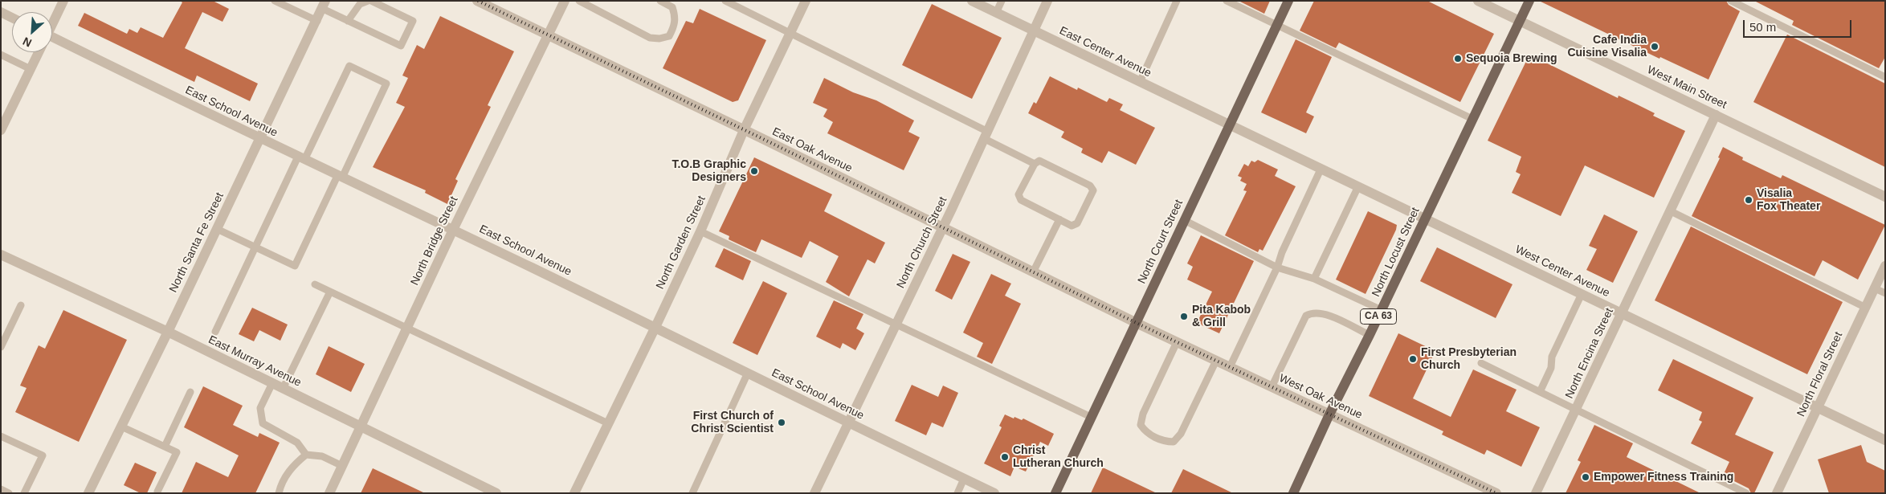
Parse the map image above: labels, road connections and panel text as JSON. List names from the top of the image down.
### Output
{
  "streets": {
    "main road": ["North Court Street", "North Locust Street", "CA 63"],
    "street": [
      "East Center Avenue",
      "West Main Street",
      "East School Avenue",
      "East Oak Avenue",
      "North Bridge Street",
      "North Santa Fe Street",
      "North Garden Street",
      "North Church Street",
      "West Center Avenue",
      "North Encina Street",
      "East Murray Avenue",
      "North Floral Street",
      "West Oak Avenue"
    ]
  },
  "crossings": [
    ["East Center Avenue", "North Court Street"],
    ["East Center Avenue", "North Church Street"],
    ["East Center Avenue", "West Center Avenue"],
    ["West Main Street", "North Locust Street"],
    ["West Main Street", "CA 63"],
    ["West Main Street", "North Encina Street"],
    ["East School Avenue", "North Bridge Street"],
    ["East School Avenue", "North Santa Fe Street"],
    ["East School Avenue", "North Garden Street"],
    ["East School Avenue", "North Church Street"],
    ["East Oak Avenue", "North Bridge Street"],
    ["East Oak Avenue", "North Court Street"],
    ["East Oak Avenue", "North Garden Street"],
    ["East Oak Avenue", "North Church Street"],
    ["East Oak Avenue", "West Oak Avenue"],
    ["North Bridge Street", "East Murray Avenue"],
    ["North Court Street", "West Center Avenue"],
    ["North Court Street", "West Oak Avenue"],
    ["North Santa Fe Street", "East Murray Avenue"],
    ["North Locust Street", "West Center Avenue"],
    ["North Locust Street", "CA 63"],
    ["North Locust Street", "West Oak Avenue"],
    ["West Center Avenue", "North Encina Street"],
    ["West Center Avenue", "North Floral Street"]
  ],
  "places": [
    "Cafe India Cuisine Visalia",
    "Sequoia Brewing",
    "T.O.B Graphic Designers",
    "Visalia Fox Theater",
    "Pita Kabob & Grill",
    "First Presbyterian Church",
    "First Church of Christ Scientist",
    "Christ Lutheran Church",
    "Empower Fitness Training"
  ],
  "scale_bar": "50 m",
  "north": "bottom left"
}
